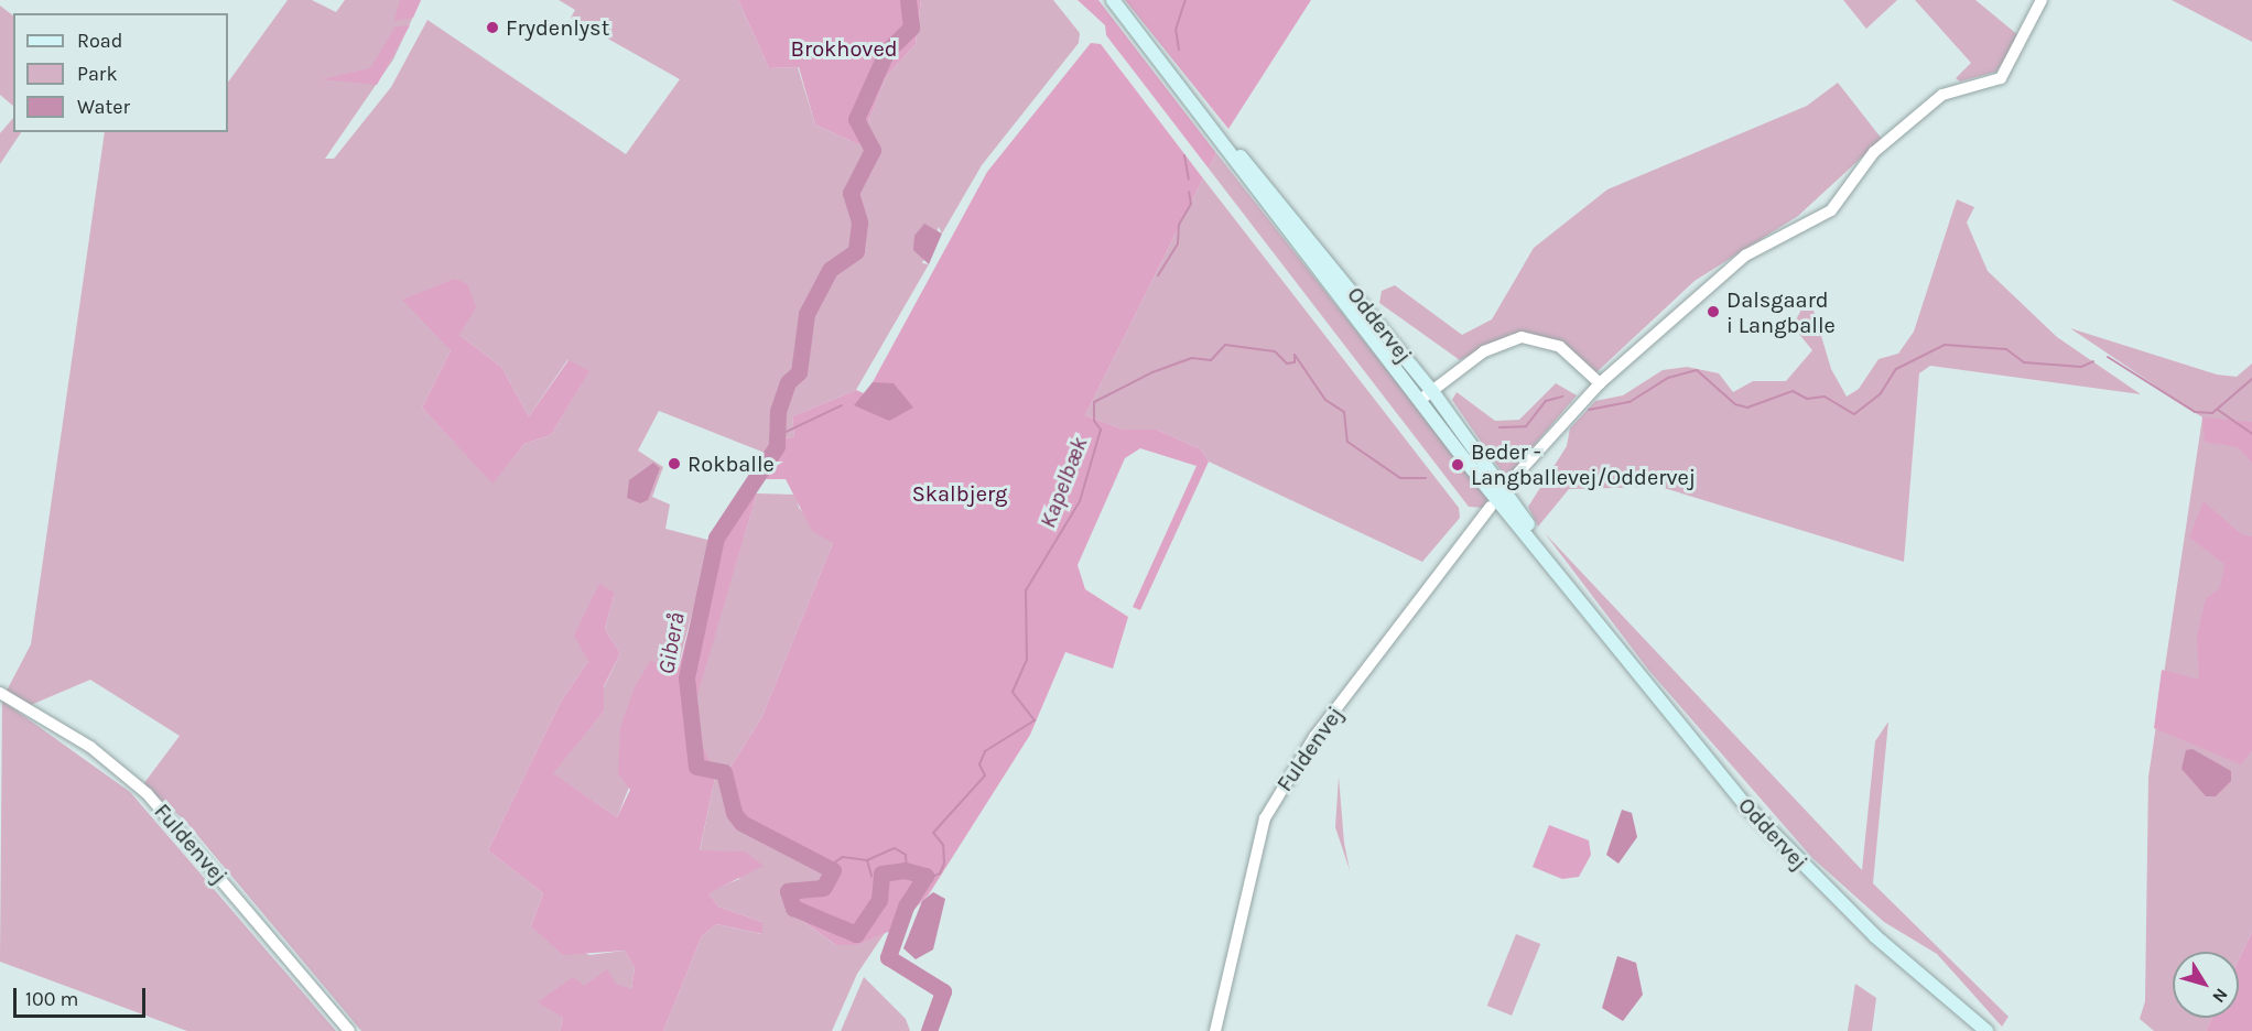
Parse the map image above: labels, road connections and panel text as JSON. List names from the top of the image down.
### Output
{
  "streets": {
    "main road": ["Oddervej"],
    "street": ["Fuldenvej"]
  },
  "water": ["Kapelbæk", "Giberå"],
  "parks": ["Brokhoved", "Skalbjerg"],
  "places": [
    "Frydenlyst",
    "Dalsgaard i Langballe",
    "Rokballe",
    "Beder - Langballevej/Oddervej"
  ],
  "legend": ["Road", "Park", "Water"],
  "scale_bar": "100 m",
  "north": "bottom right"
}
